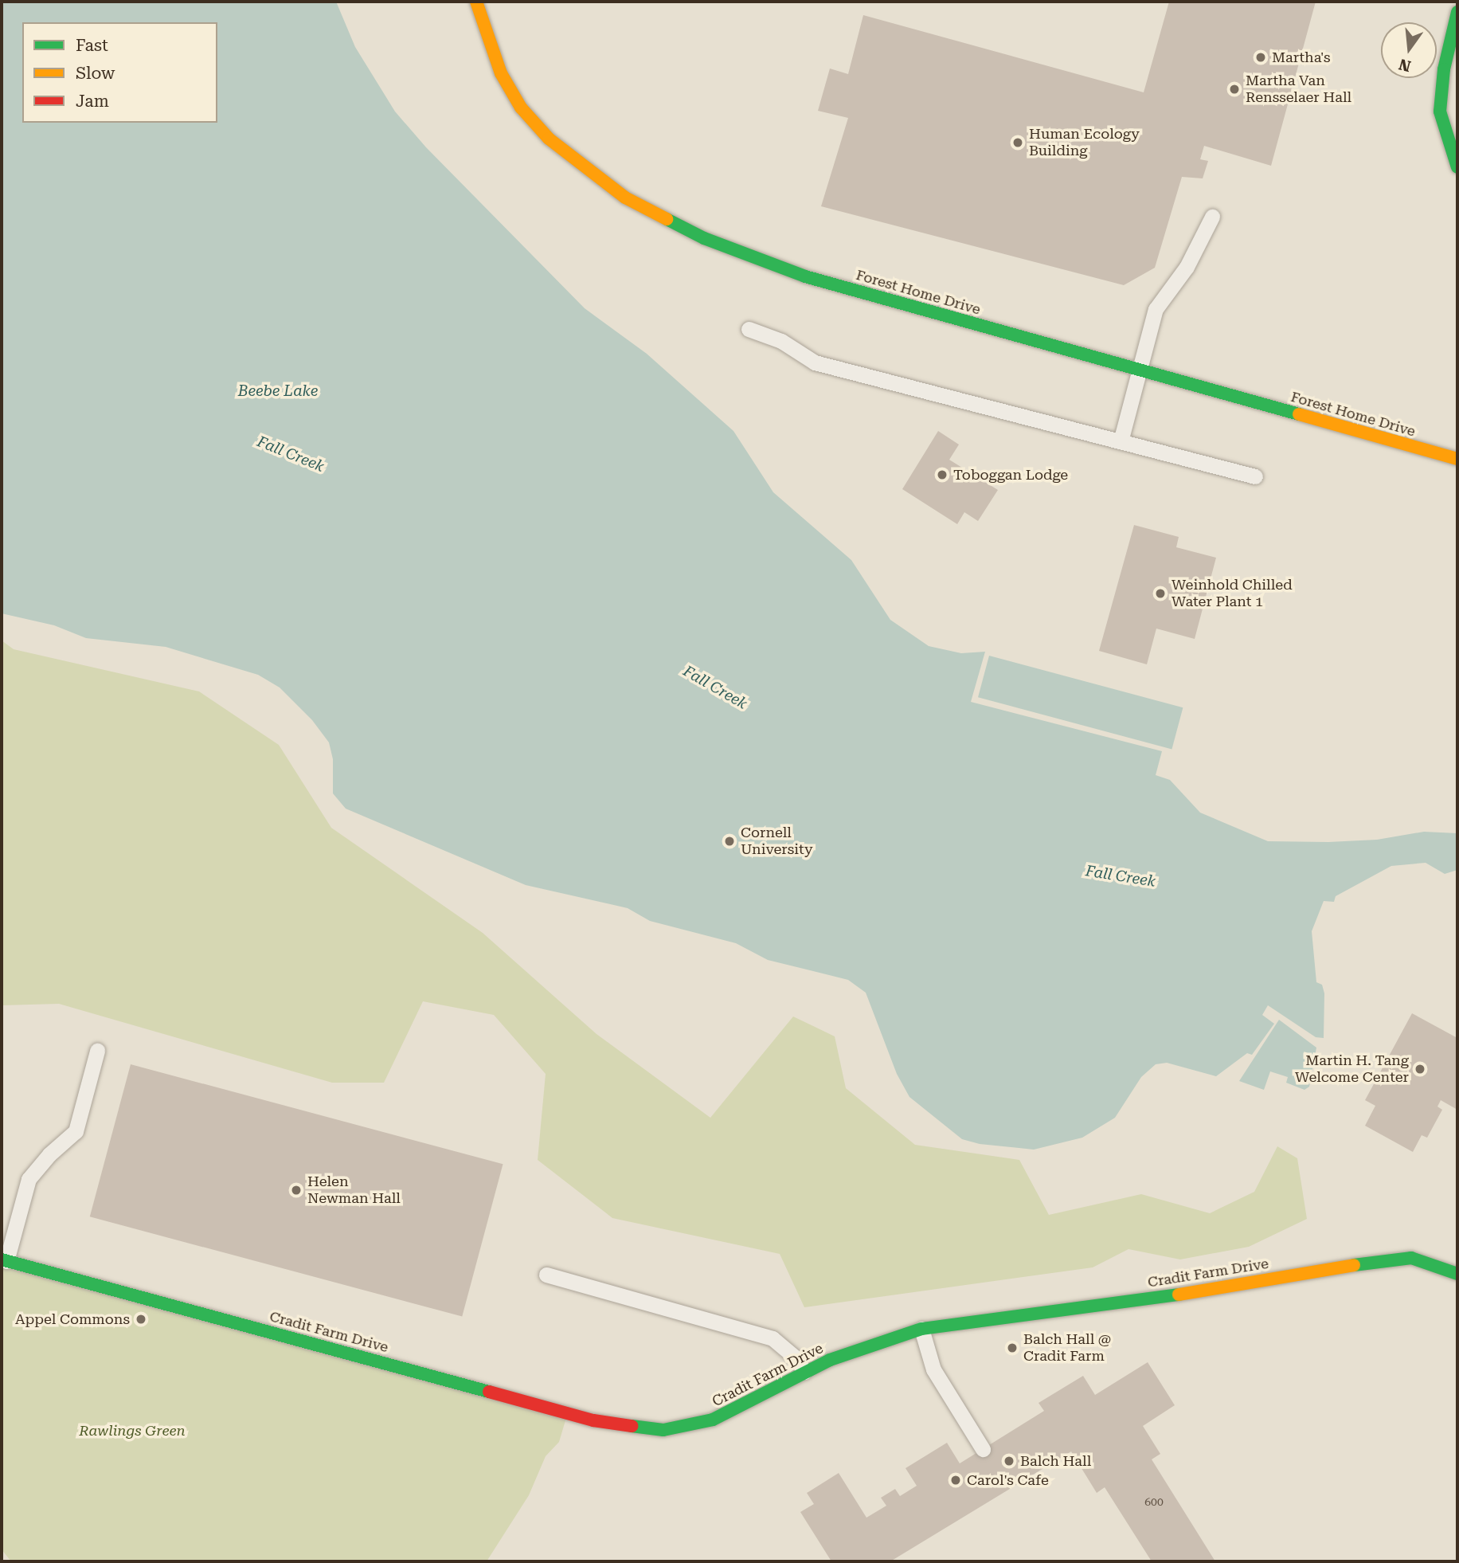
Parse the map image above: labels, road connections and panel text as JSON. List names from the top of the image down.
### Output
{
  "streets": {
    "street": ["Forest Home Drive", "Cradit Farm Drive"]
  },
  "water": ["Beebe Lake", "Fall Creek"],
  "parks": ["Rawlings Green"],
  "places": [
    "Martha's",
    "Martha Van Rensselaer Hall",
    "Human Ecology Building",
    "Toboggan Lodge",
    "Weinhold Chilled Water Plant 1",
    "Cornell University",
    "Martin H. Tang Welcome Center",
    "Helen Newman Hall",
    "Appel Commons",
    "Balch Hall @ Cradit Farm",
    "Balch Hall",
    "Carol's Cafe"
  ],
  "house_numbers": ["600"],
  "legend": ["Fast", "Slow", "Jam"],
  "north": "bottom"
}
